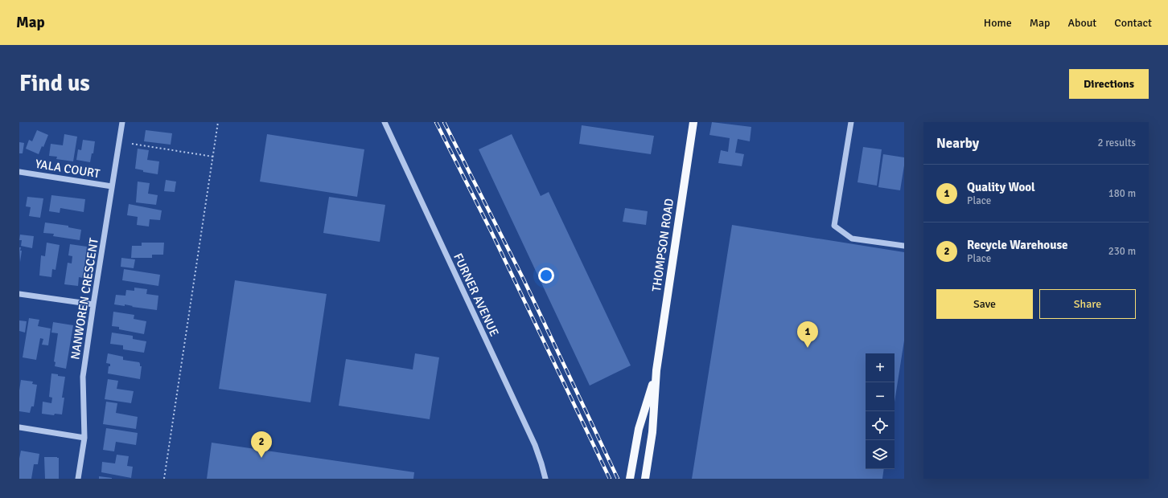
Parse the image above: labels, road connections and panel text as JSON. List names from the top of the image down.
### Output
{
  "streets": {
    "main road": ["THOMPSON ROAD"],
    "street": ["YALA COURT", "FURNER AVENUE", "NANWOREN CRESCENT"]
  },
  "crossings": [
    ["YALA COURT", "NANWOREN CRESCENT"]
  ],
  "page": {
    "header": "Map",
    "nav": [
      "Home",
      "Map",
      "About",
      "Contact"
    ],
    "buttons": [
      "Directions",
      ["Save", "Share"]
    ],
    "title": "Find us",
    "heading": ["Nearby", "2 results"],
    "list": [
      {
        "mark": "1",
        "name": "Quality Wool",
        "note": "Place",
        "value": "180 m"
      },
      {
        "mark": "2",
        "name": "Recycle Warehouse",
        "note": "Place",
        "value": "230 m"
      }
    ],
    "pins": ["1", "2"],
    "map_buttons": ["+", "−"]
  }
}
